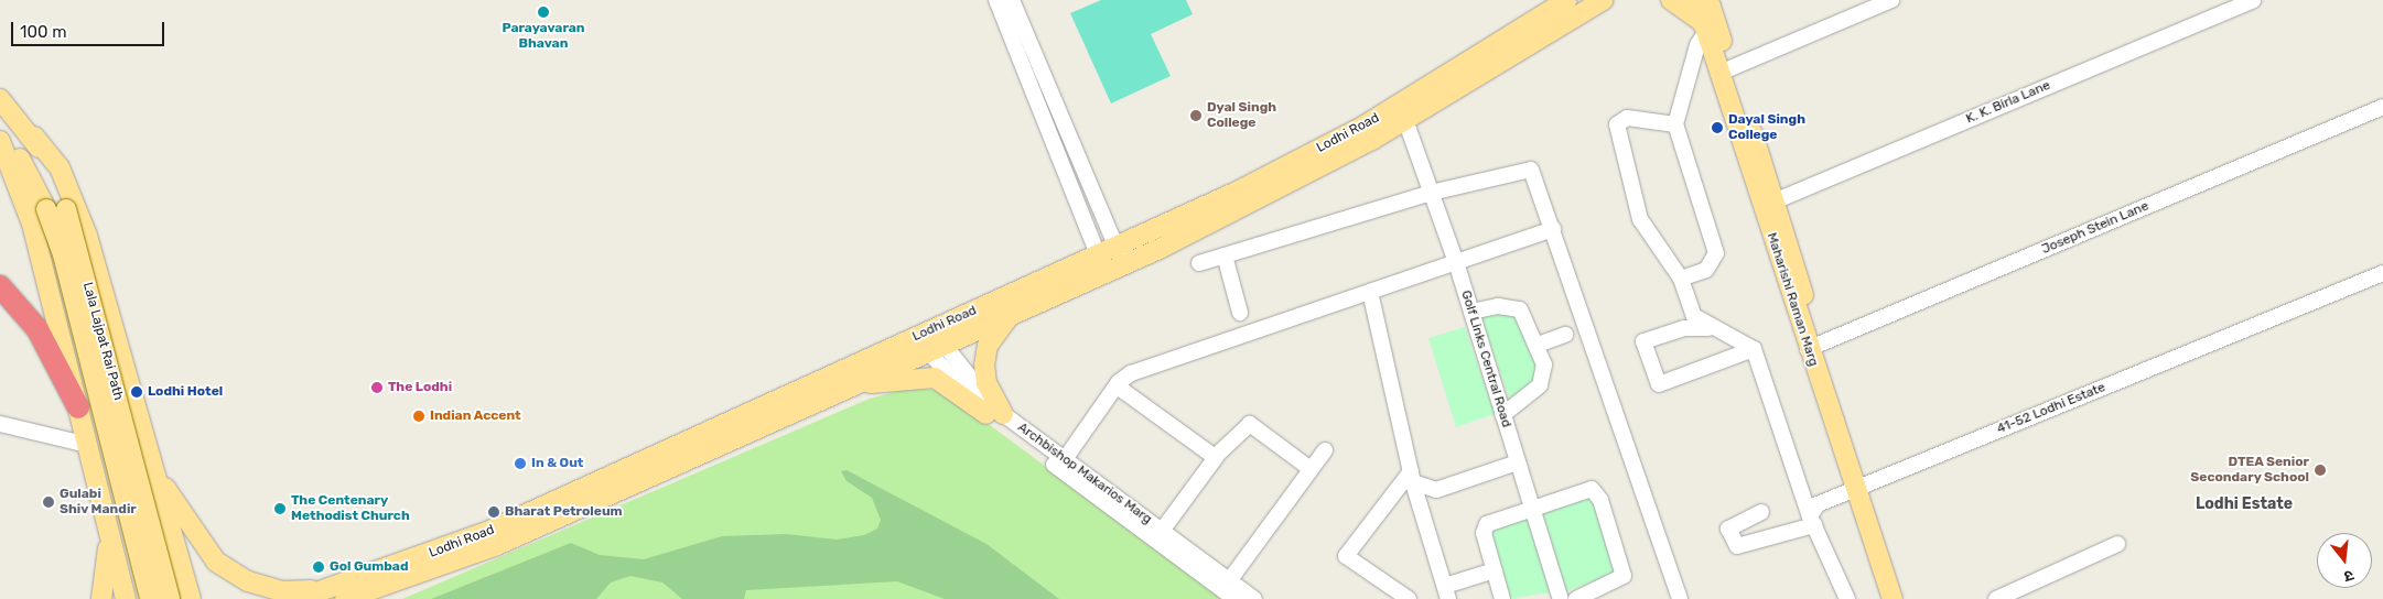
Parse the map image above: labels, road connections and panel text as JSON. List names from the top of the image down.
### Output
{
  "streets": {
    "main road": ["Lodhi Road", "Maharishi Raman Marg", "Lala Lajpat Rai Path"],
    "street": [
      "K. K. Birla Lane",
      "Joseph Stein Lane",
      "Golf Links Central Road",
      "41-52 Lodhi Estate",
      "Archbishop Makarios Marg"
    ]
  },
  "crossings": [
    ["K. K. Birla Lane", "Maharishi Raman Marg"],
    ["Lodhi Road", "Golf Links Central Road"],
    ["Lodhi Road", "Archbishop Makarios Marg"],
    ["Joseph Stein Lane", "Maharishi Raman Marg"],
    ["Maharishi Raman Marg", "41-52 Lodhi Estate"]
  ],
  "districts": ["Lodhi Estate"],
  "places": [
    "Parayavaran Bhavan",
    "Dyal Singh College",
    "Dayal Singh College",
    "The Lodhi",
    "Lodhi Hotel",
    "Indian Accent",
    "In & Out",
    "DTEA Senior Secondary School",
    "Gulabi Shiv Mandir",
    "The Centenary Methodist Church",
    "Bharat Petroleum",
    "Gol Gumbad"
  ],
  "scale_bar": "100 m",
  "north": "bottom"
}
